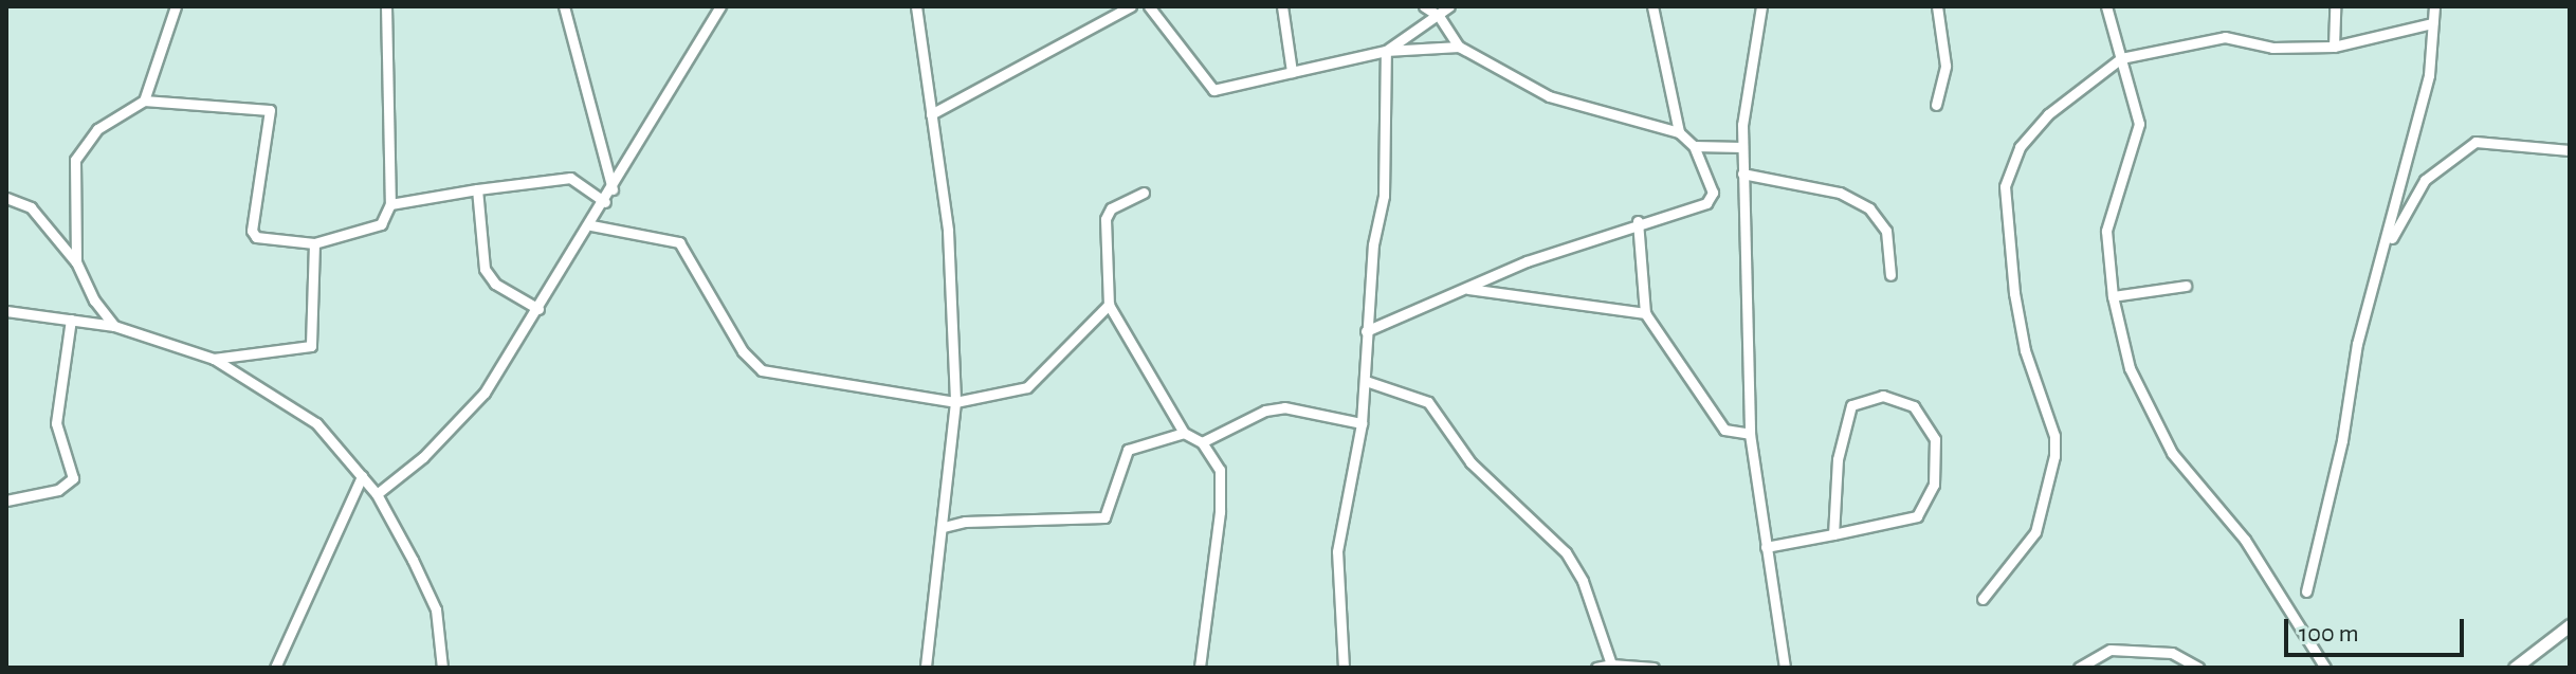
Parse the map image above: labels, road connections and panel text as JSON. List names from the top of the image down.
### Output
{
  "scale_bar": "100 m"
}
